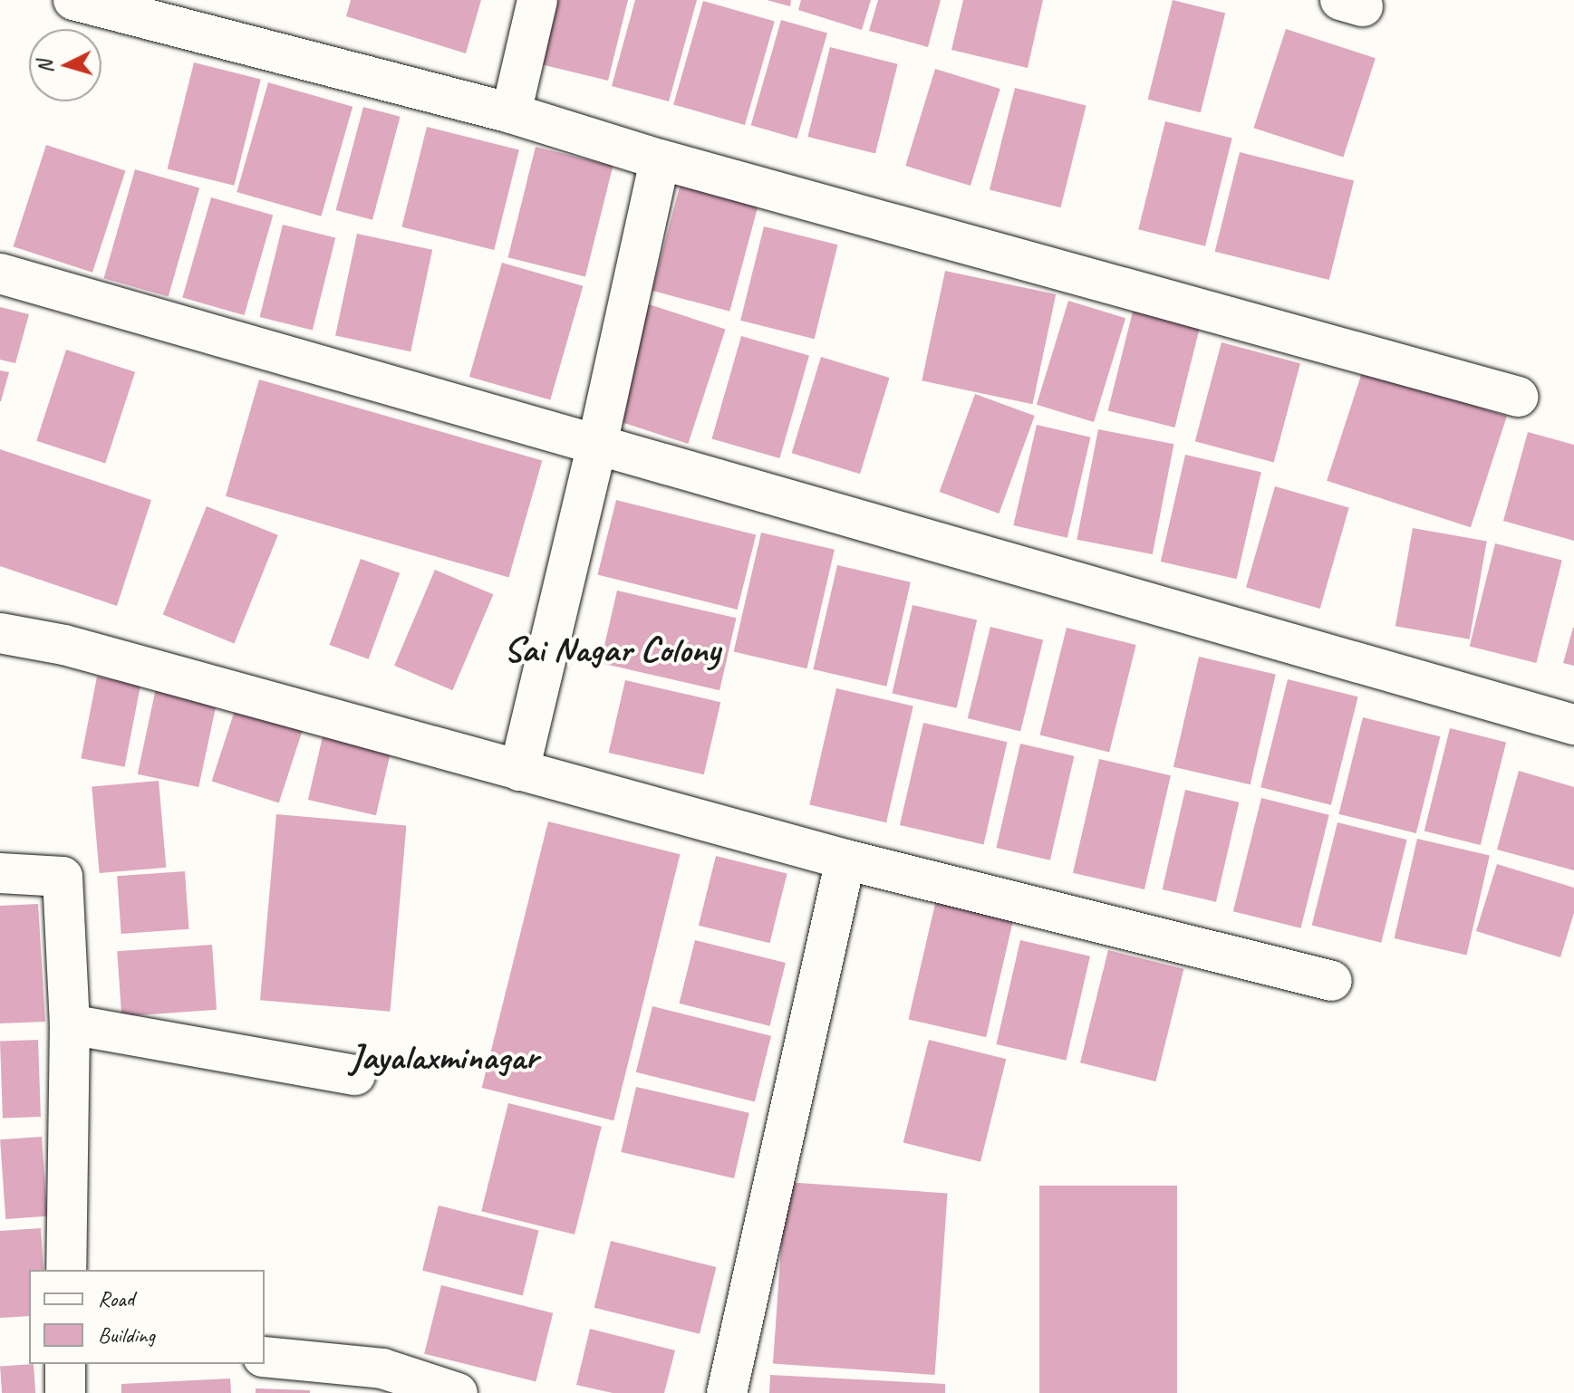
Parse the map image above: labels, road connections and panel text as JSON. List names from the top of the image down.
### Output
{
  "districts": ["Sai Nagar Colony", "Jayalaxminagar"],
  "legend": ["Road", "Building"],
  "north": "left"
}
